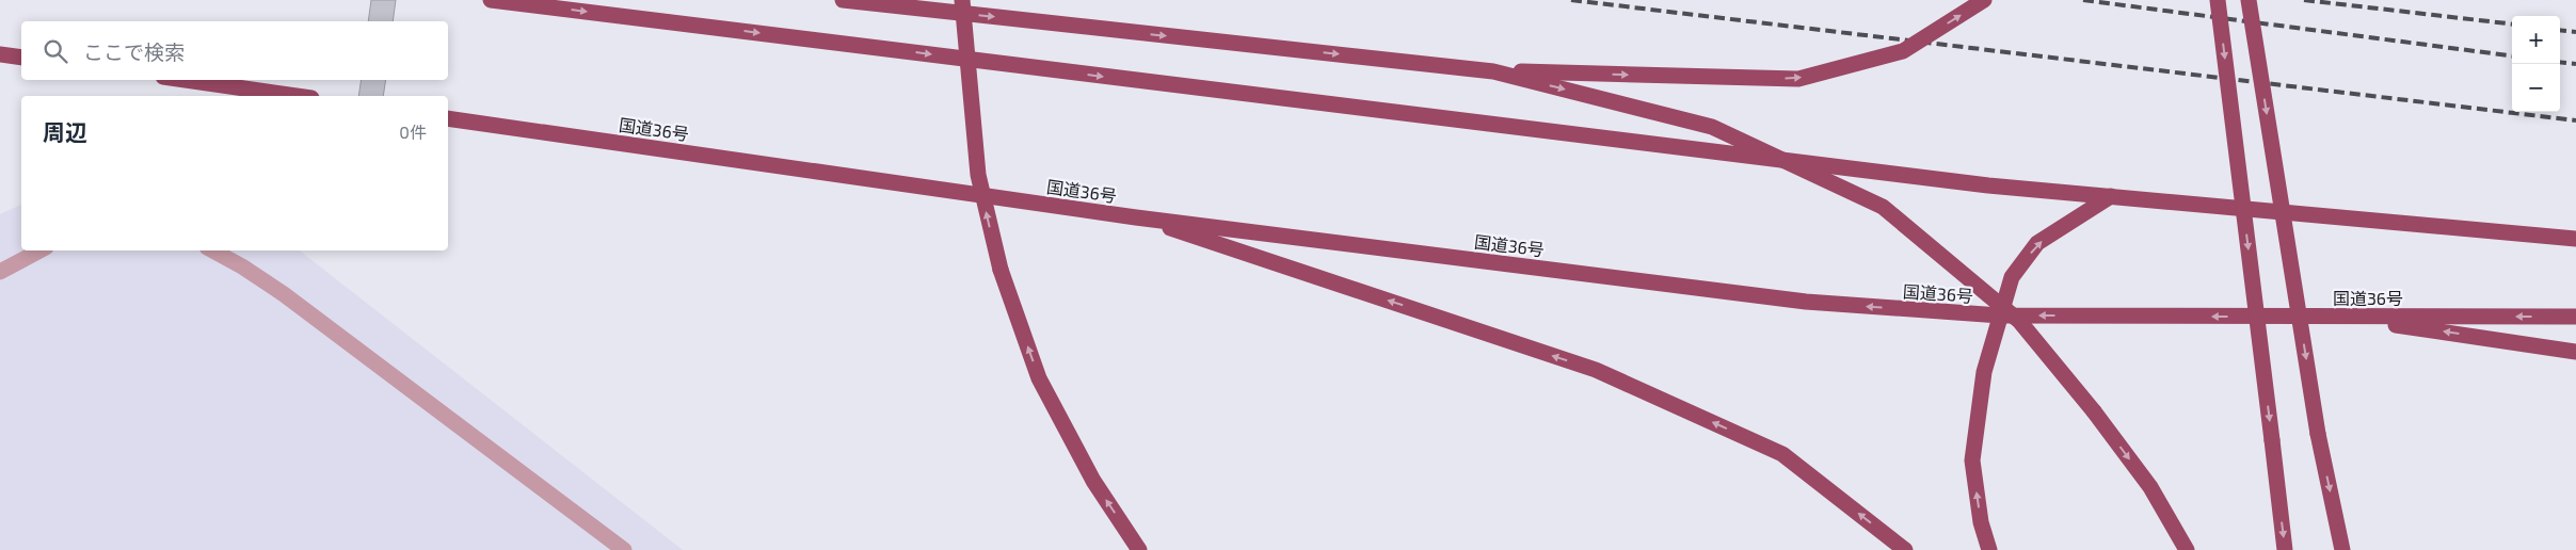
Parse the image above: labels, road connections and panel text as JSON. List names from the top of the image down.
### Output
{
  "streets": {
    "highway": ["国道36号"]
  },
  "page": {
    "map_buttons": ["+", "−"],
    "search": "ここで検索",
    "heading": ["周辺", "0件"]
  }
}
